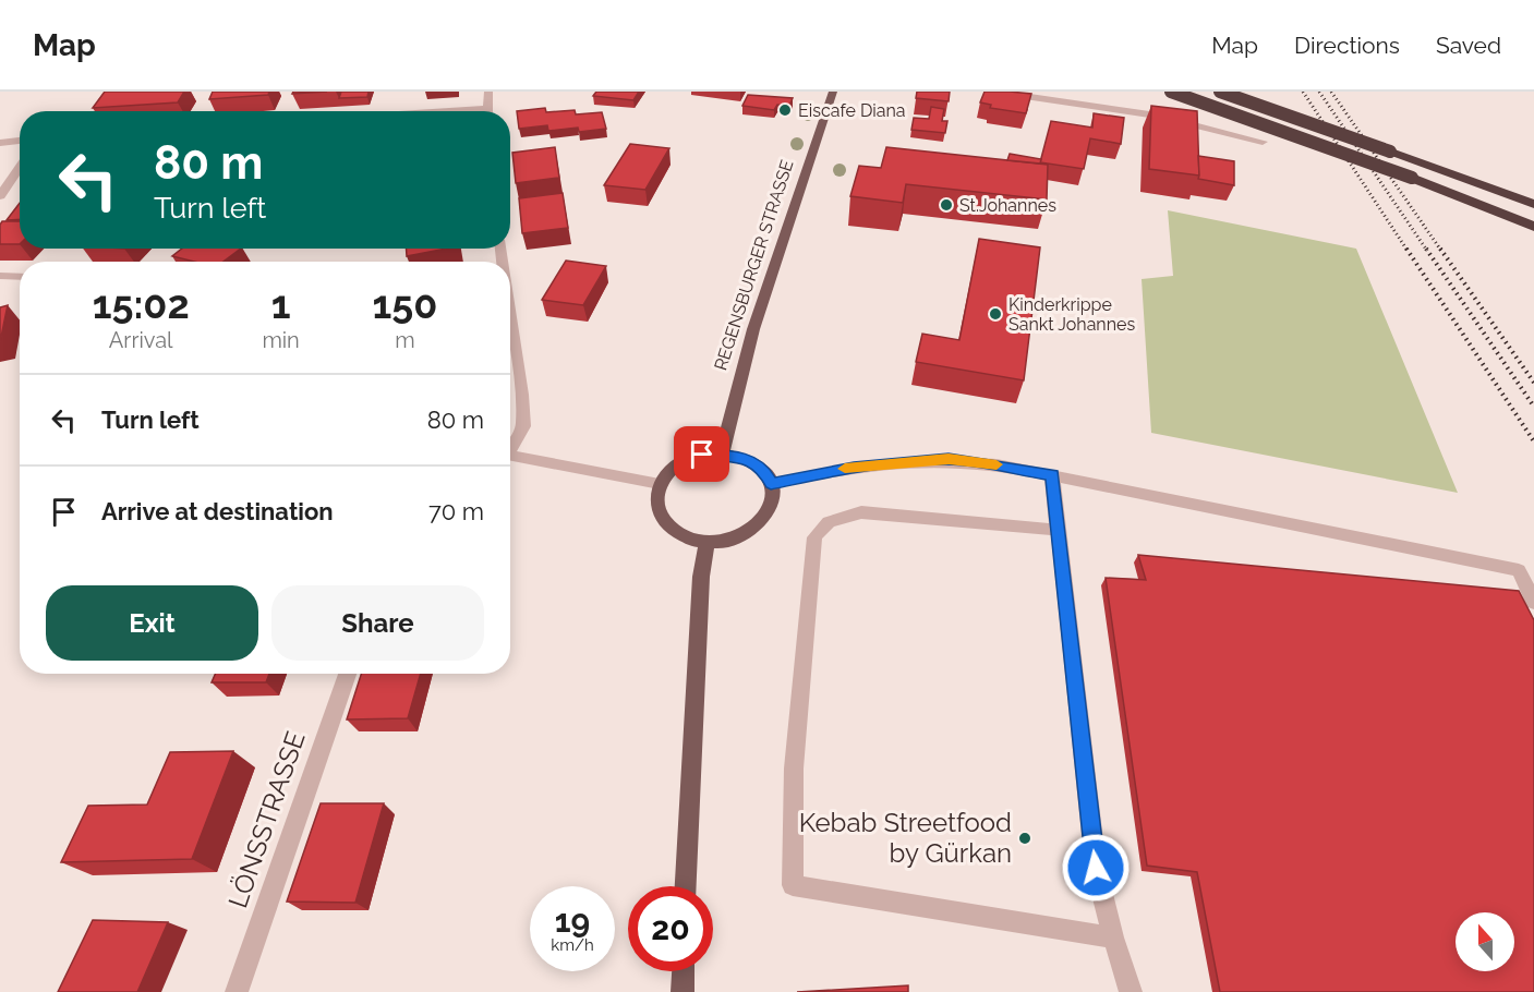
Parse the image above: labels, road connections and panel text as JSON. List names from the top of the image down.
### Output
{
  "streets": {
    "main road": ["REGENSBURGER STRASSE"],
    "street": ["LÖNSSTRASSE"]
  },
  "places": [
    "Eiscafe Diana",
    "St.Johannes",
    "Kinderkrippe Sankt Johannes",
    "Kebab Streetfood by Gürkan"
  ],
  "north": "top",
  "page": {
    "header": "Map",
    "nav": ["Map", "Directions", "Saved"],
    "turn": ["80 m", "Turn left"],
    "eta": [
      "15:02",
      "Arrival",
      "1",
      "min",
      "150",
      "m"
    ],
    "list": [
      {
        "name": "Turn left",
        "value": "80 m"
      },
      {
        "name": "Arrive at destination",
        "value": "70 m"
      }
    ],
    "buttons": ["Exit", "Share"],
    "speed": "19 km/h",
    "limit": "20"
  }
}
